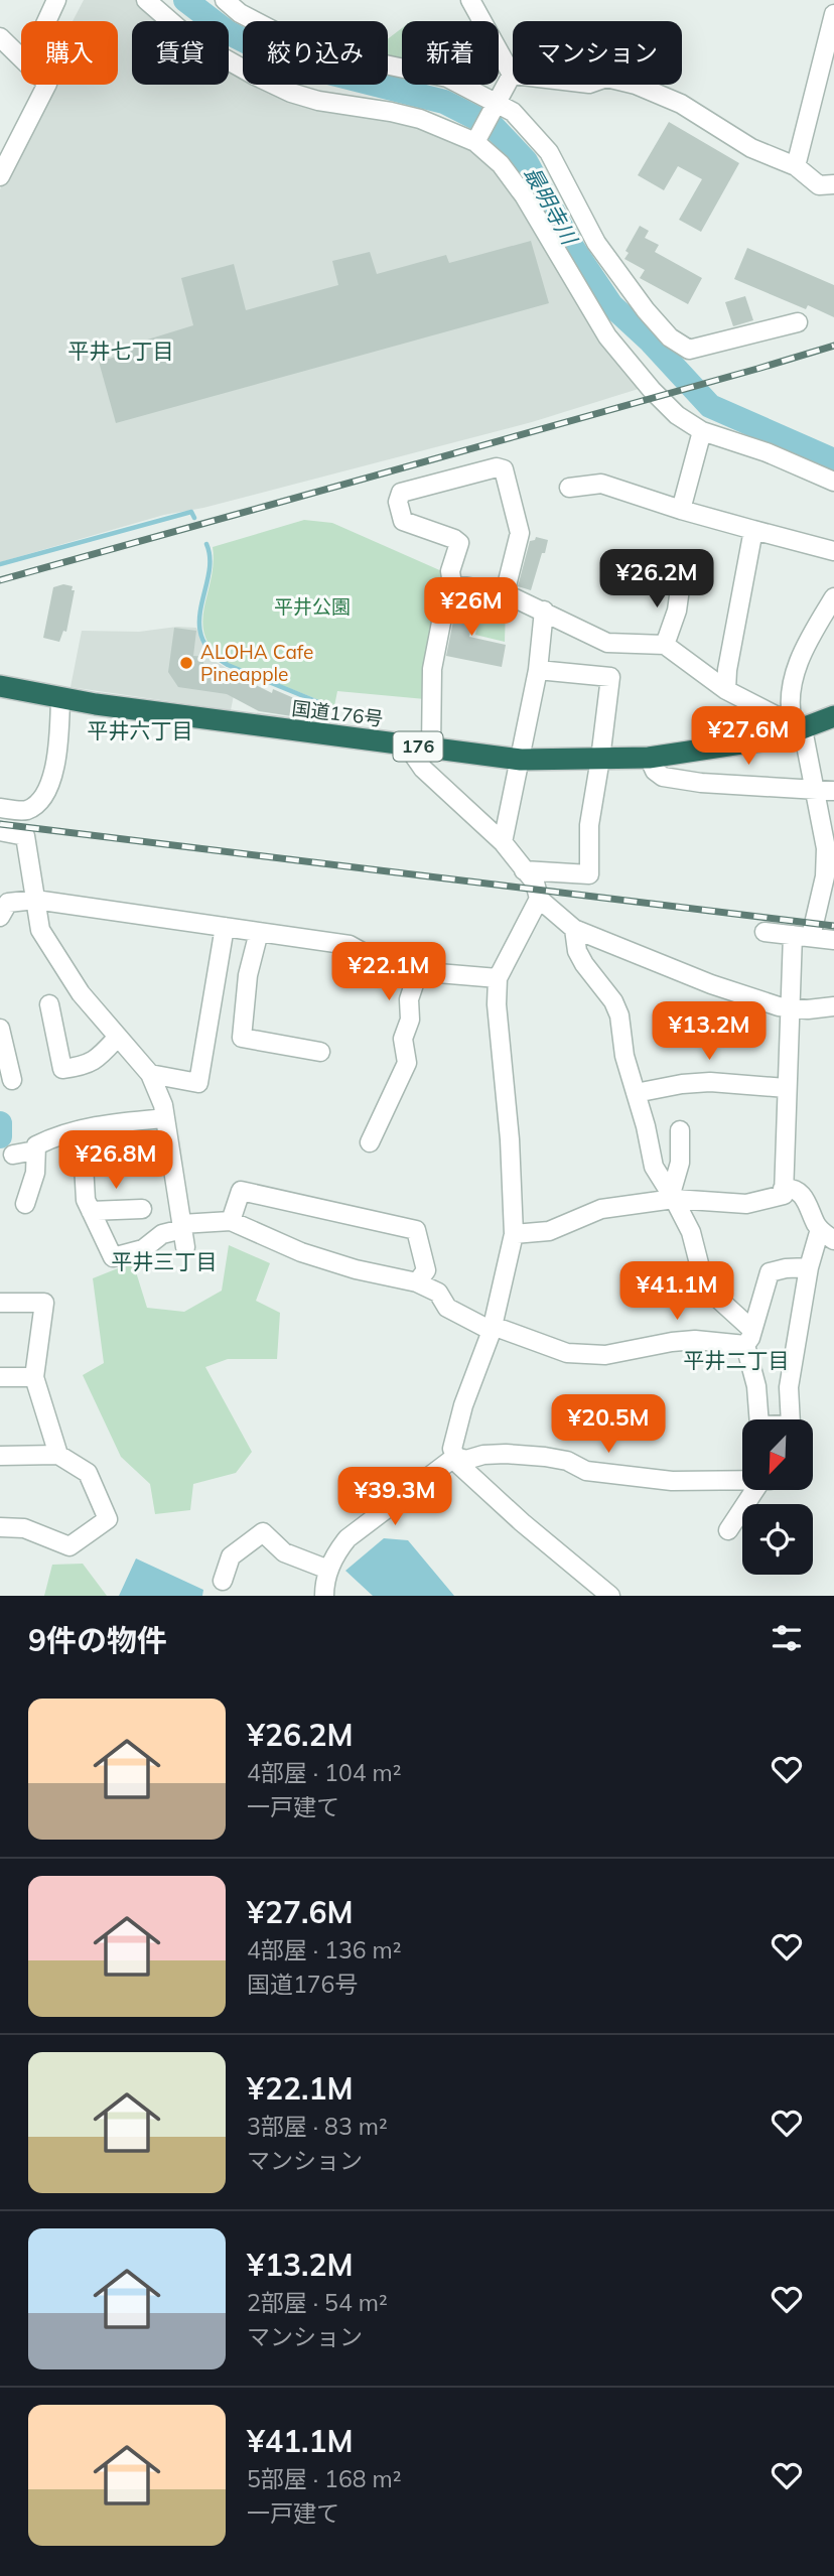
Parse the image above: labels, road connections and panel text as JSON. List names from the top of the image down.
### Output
{
  "streets": {
    "highway": ["国道176号", "176"]
  },
  "districts": [
    "平井七丁目",
    "平井六丁目",
    "平井三丁目",
    "平井二丁目"
  ],
  "water": ["最明寺川"],
  "parks": ["平井公園"],
  "places": ["ALOHA Cafe Pineapple"],
  "north": "bottom left",
  "page": {
    "chip": [
      "購入",
      "賃貸",
      "絞り込み",
      "新着",
      "マンション"
    ],
    "price": [
      "¥26.2M",
      "¥26M",
      "¥27.6M",
      "¥22.1M",
      "¥13.2M",
      "¥26.8M",
      "¥41.1M",
      "¥20.5M",
      "¥39.3M"
    ],
    "heading": "9件の物件",
    "list": [
      {
        "name": "¥26.2M",
        "note": "4部屋 · 104 m² · 一戸建て"
      },
      {
        "name": "¥27.6M",
        "note": "4部屋 · 136 m² · 国道176号"
      },
      {
        "name": "¥22.1M",
        "note": "3部屋 · 83 m² · マンション"
      },
      {
        "name": "¥13.2M",
        "note": "2部屋 · 54 m² · マンション"
      },
      {
        "name": "¥41.1M",
        "note": "5部屋 · 168 m² · 一戸建て"
      }
    ]
  }
}
